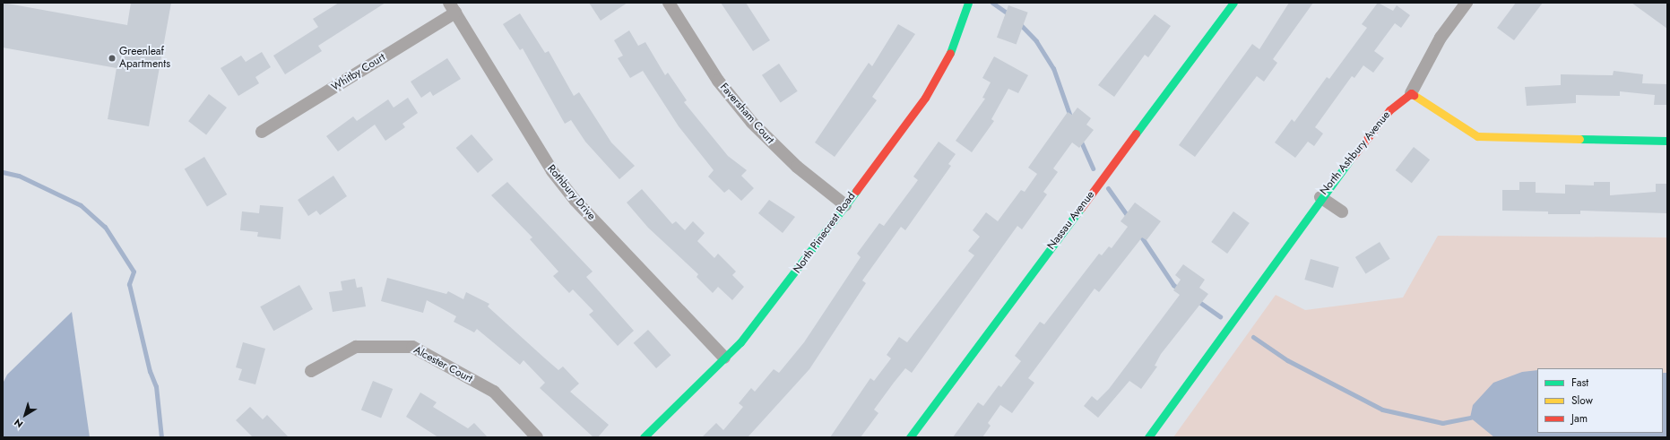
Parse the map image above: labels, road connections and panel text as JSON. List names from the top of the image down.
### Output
{
  "streets": {
    "street": [
      "Whitby Court",
      "Faversham Court",
      "North Ashbury Avenue",
      "Rothbury Drive",
      "Nassau Avenue",
      "North Pinecrest Road",
      "Alcester Court"
    ]
  },
  "crossings": [
    ["Whitby Court", "Rothbury Drive"],
    ["Faversham Court", "North Pinecrest Road"],
    ["Rothbury Drive", "North Pinecrest Road"]
  ],
  "places": ["Greenleaf Apartments"],
  "legend": ["Fast", "Slow", "Jam"],
  "north": "bottom left"
}
